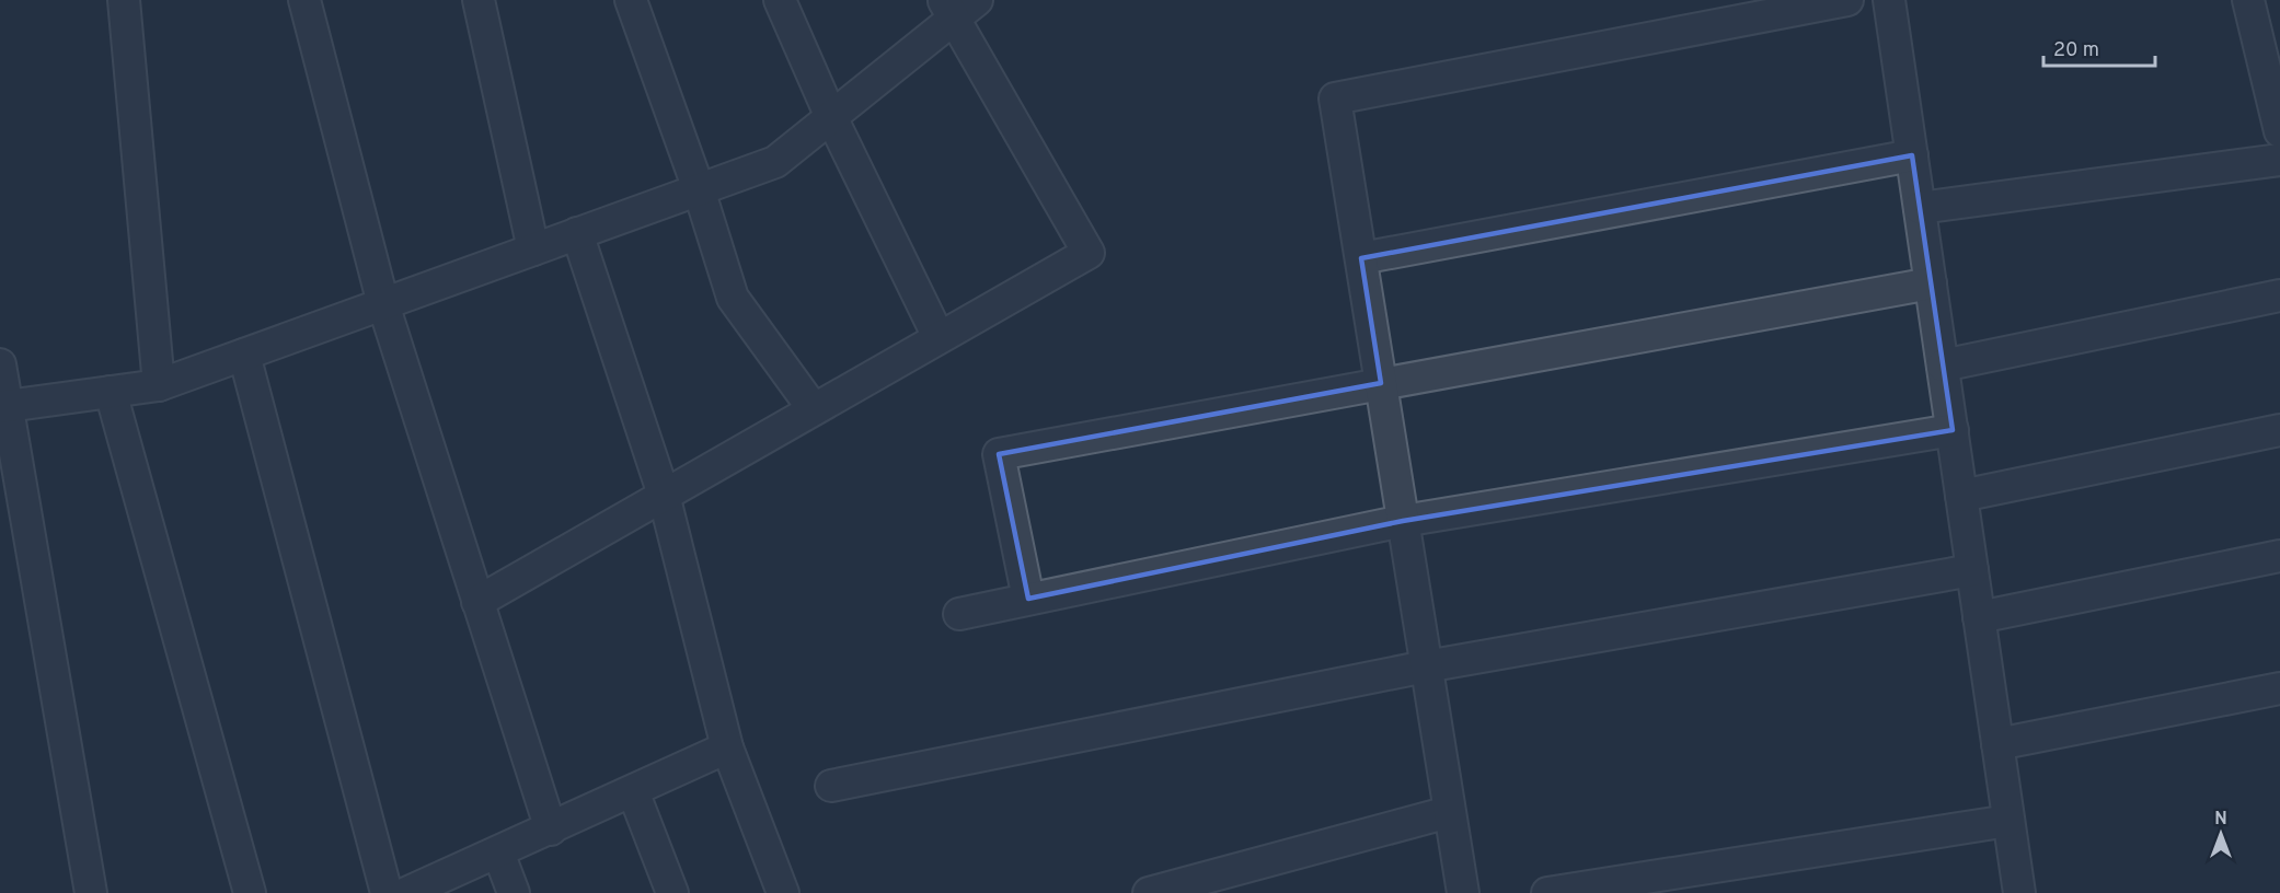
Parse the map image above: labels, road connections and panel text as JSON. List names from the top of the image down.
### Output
{
  "scale_bar": "20 m",
  "north": "top"
}
